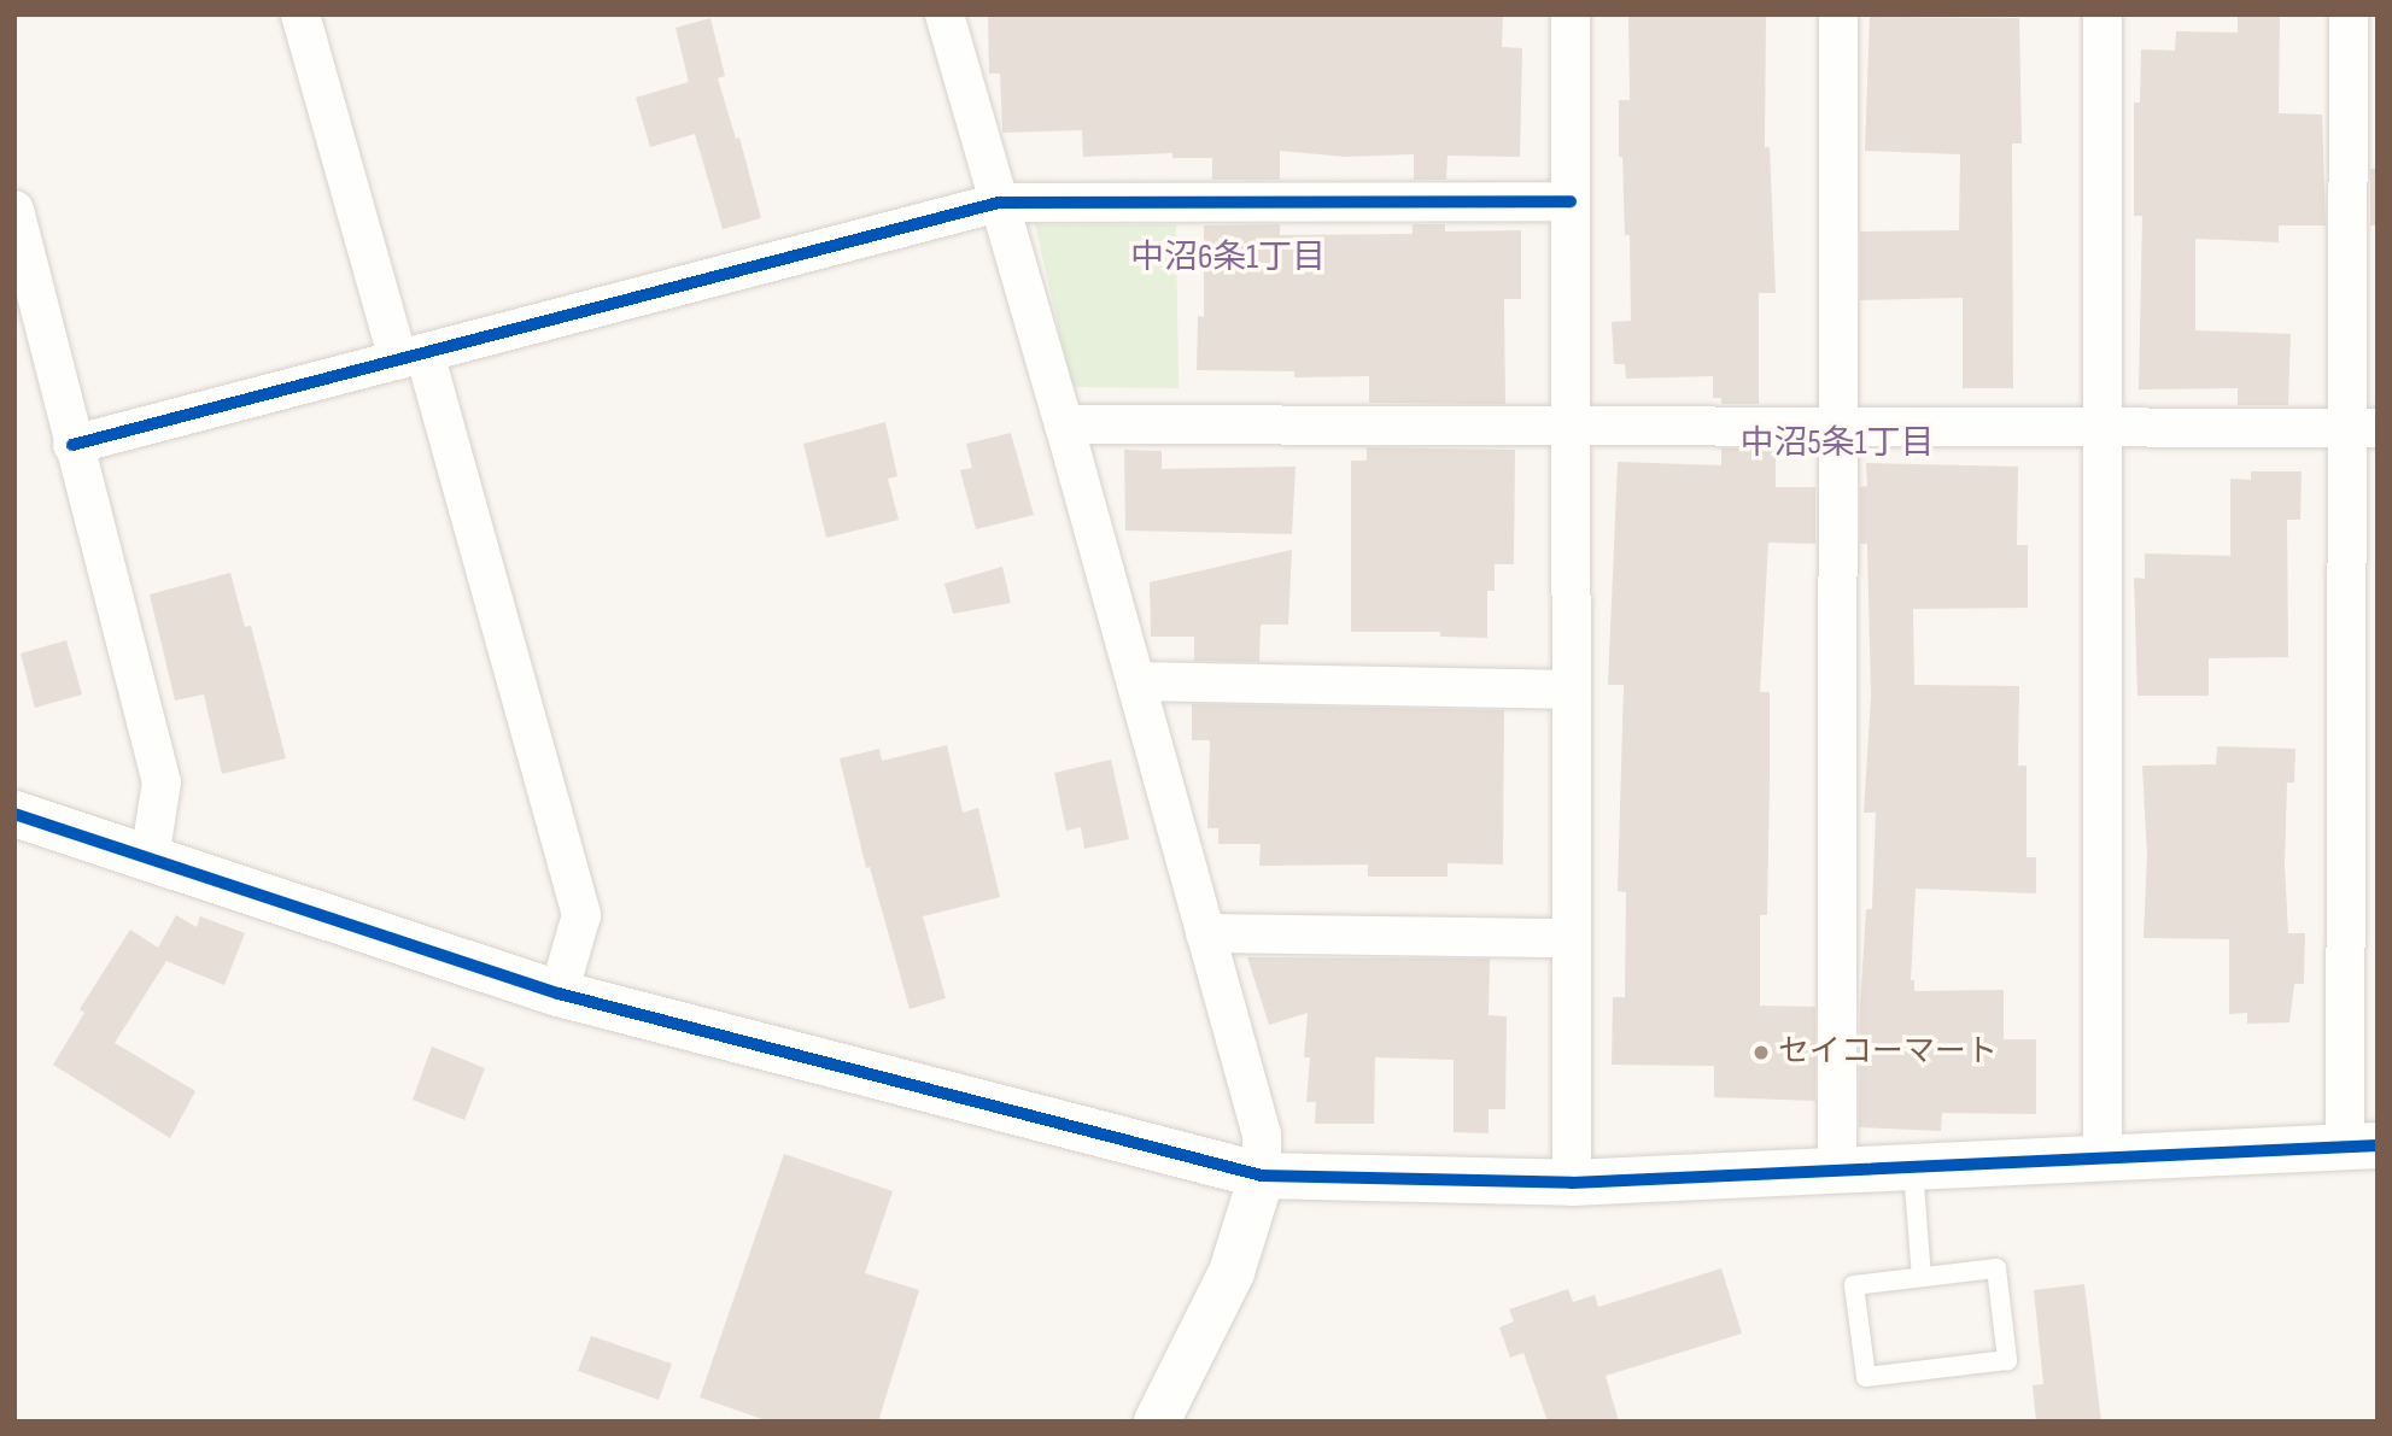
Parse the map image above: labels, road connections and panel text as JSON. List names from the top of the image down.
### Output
{
  "districts": ["中沼6条1丁目", "中沼5条1丁目"],
  "places": ["セイコーマート"]
}
